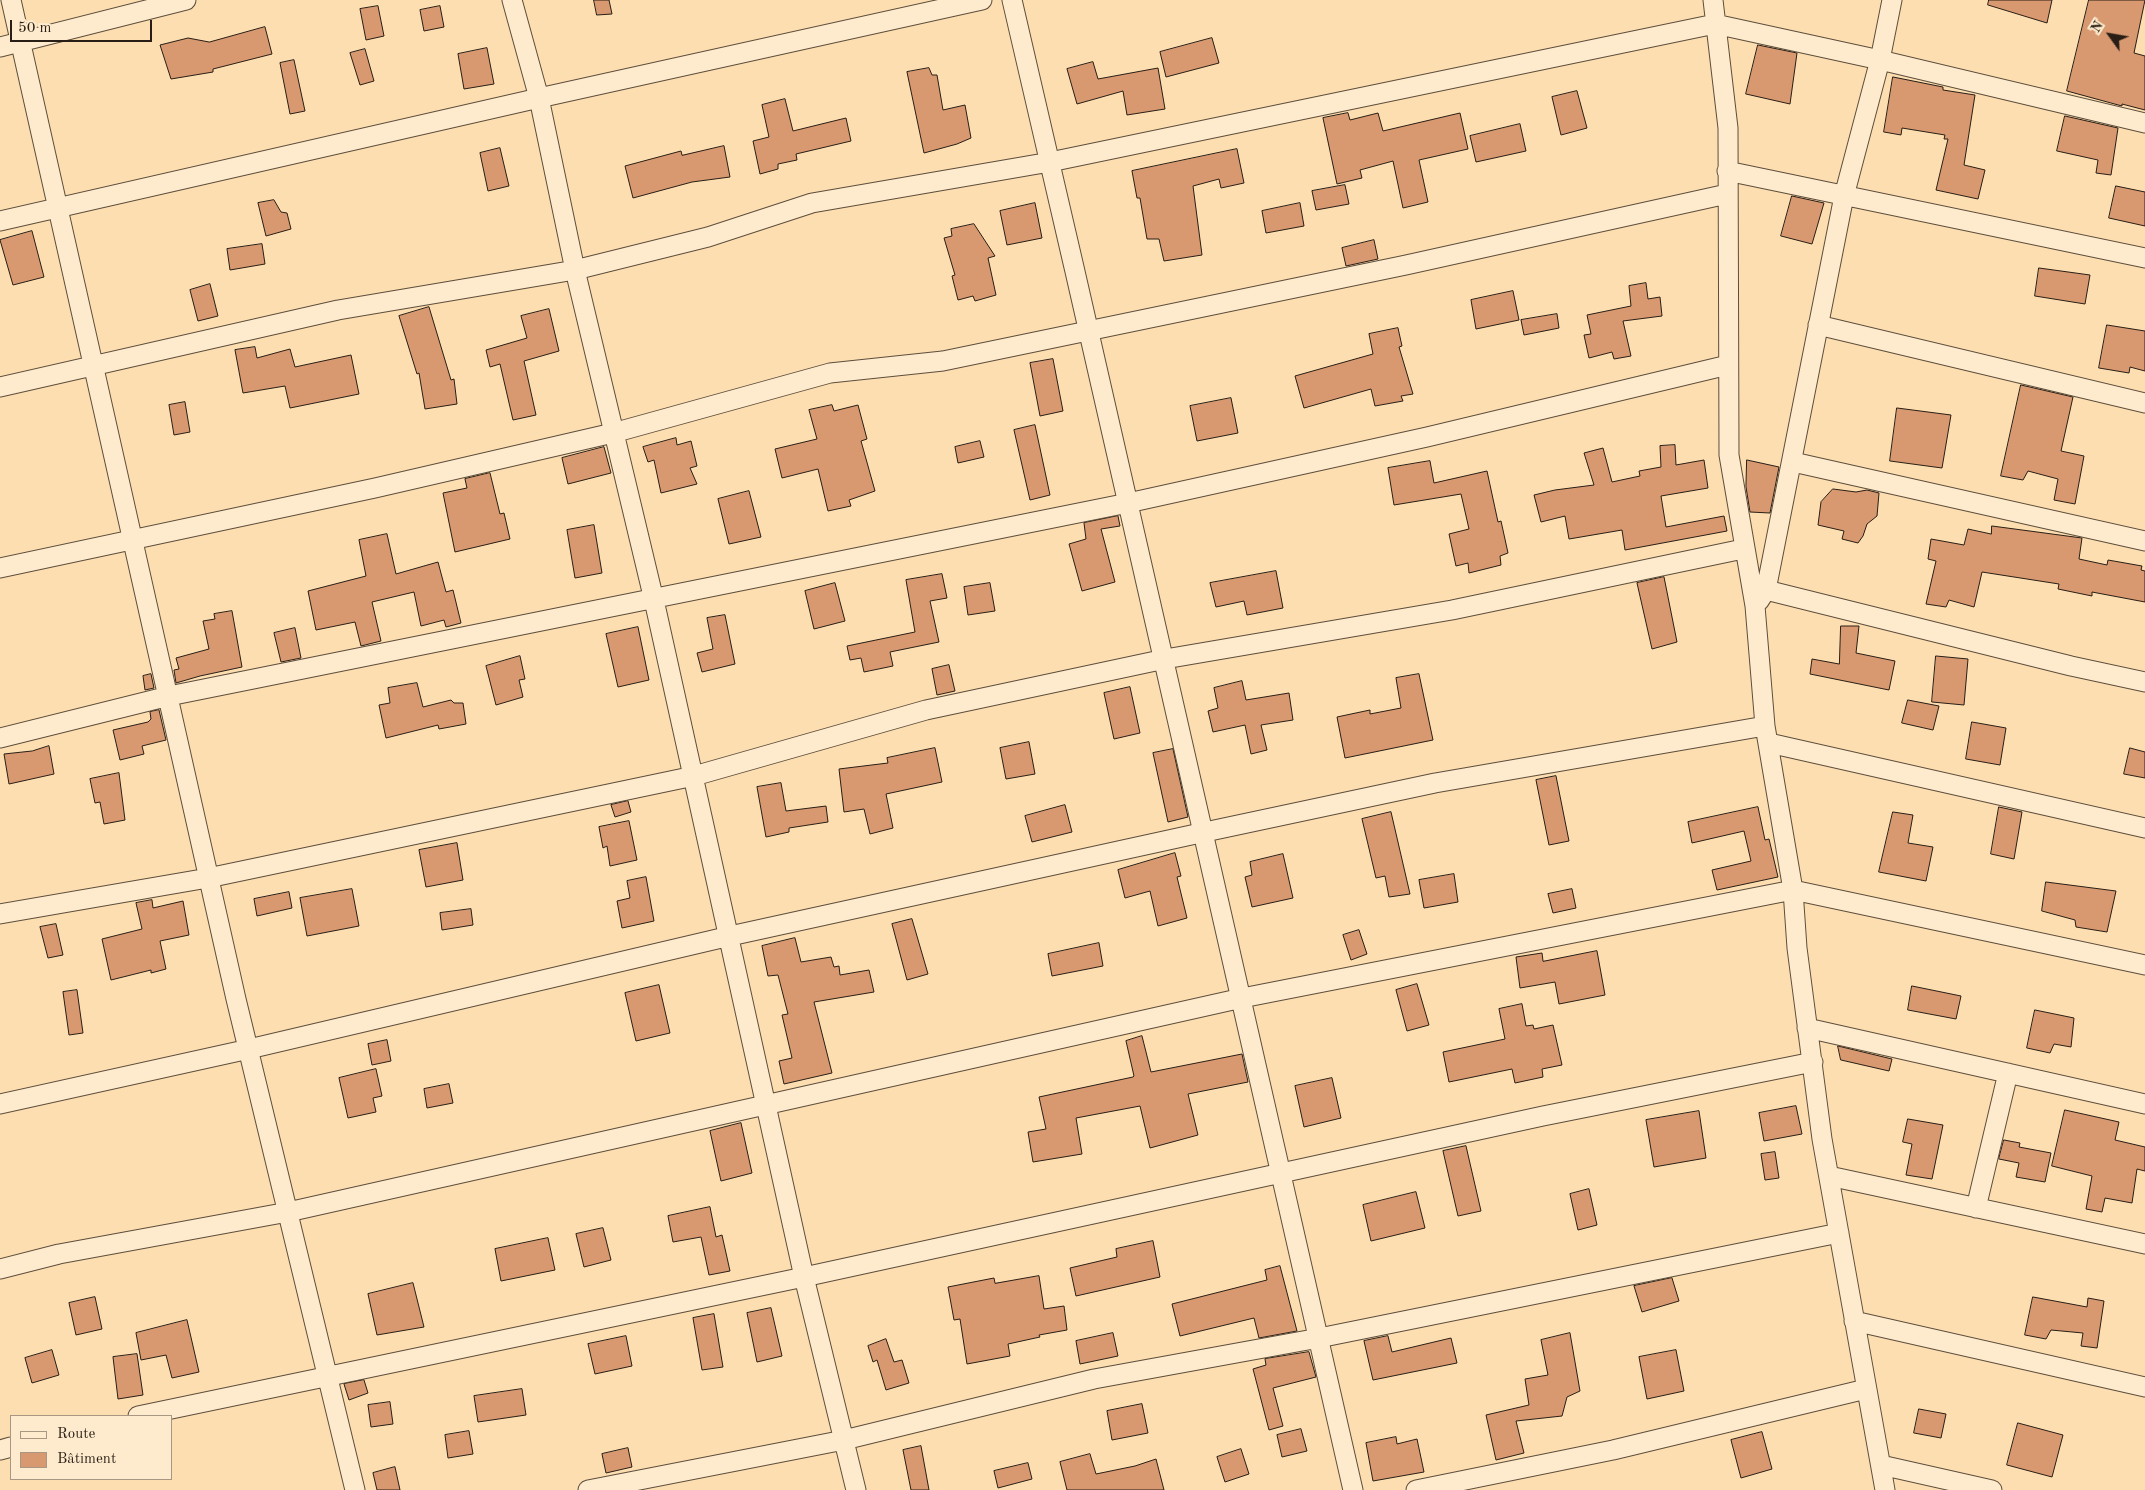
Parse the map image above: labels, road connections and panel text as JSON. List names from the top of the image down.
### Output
{
  "legend": ["Route", "Bâtiment"],
  "scale_bar": "50 m",
  "north": "top left"
}
